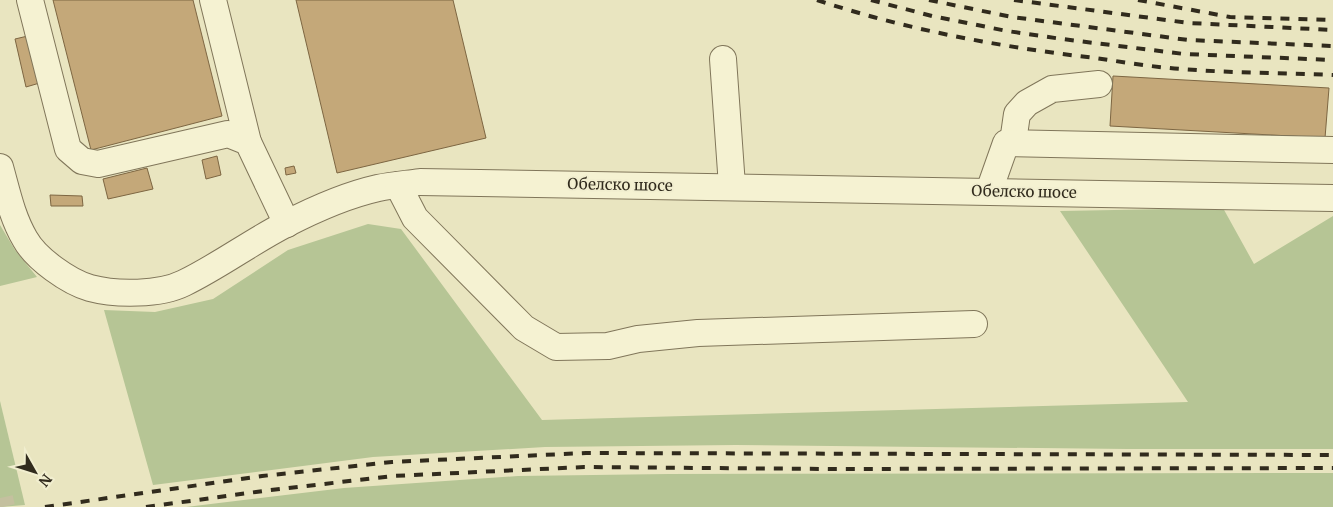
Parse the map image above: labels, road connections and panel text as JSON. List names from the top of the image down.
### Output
{
  "streets": {
    "street": ["Обелско шосе"]
  },
  "north": "bottom right"
}
